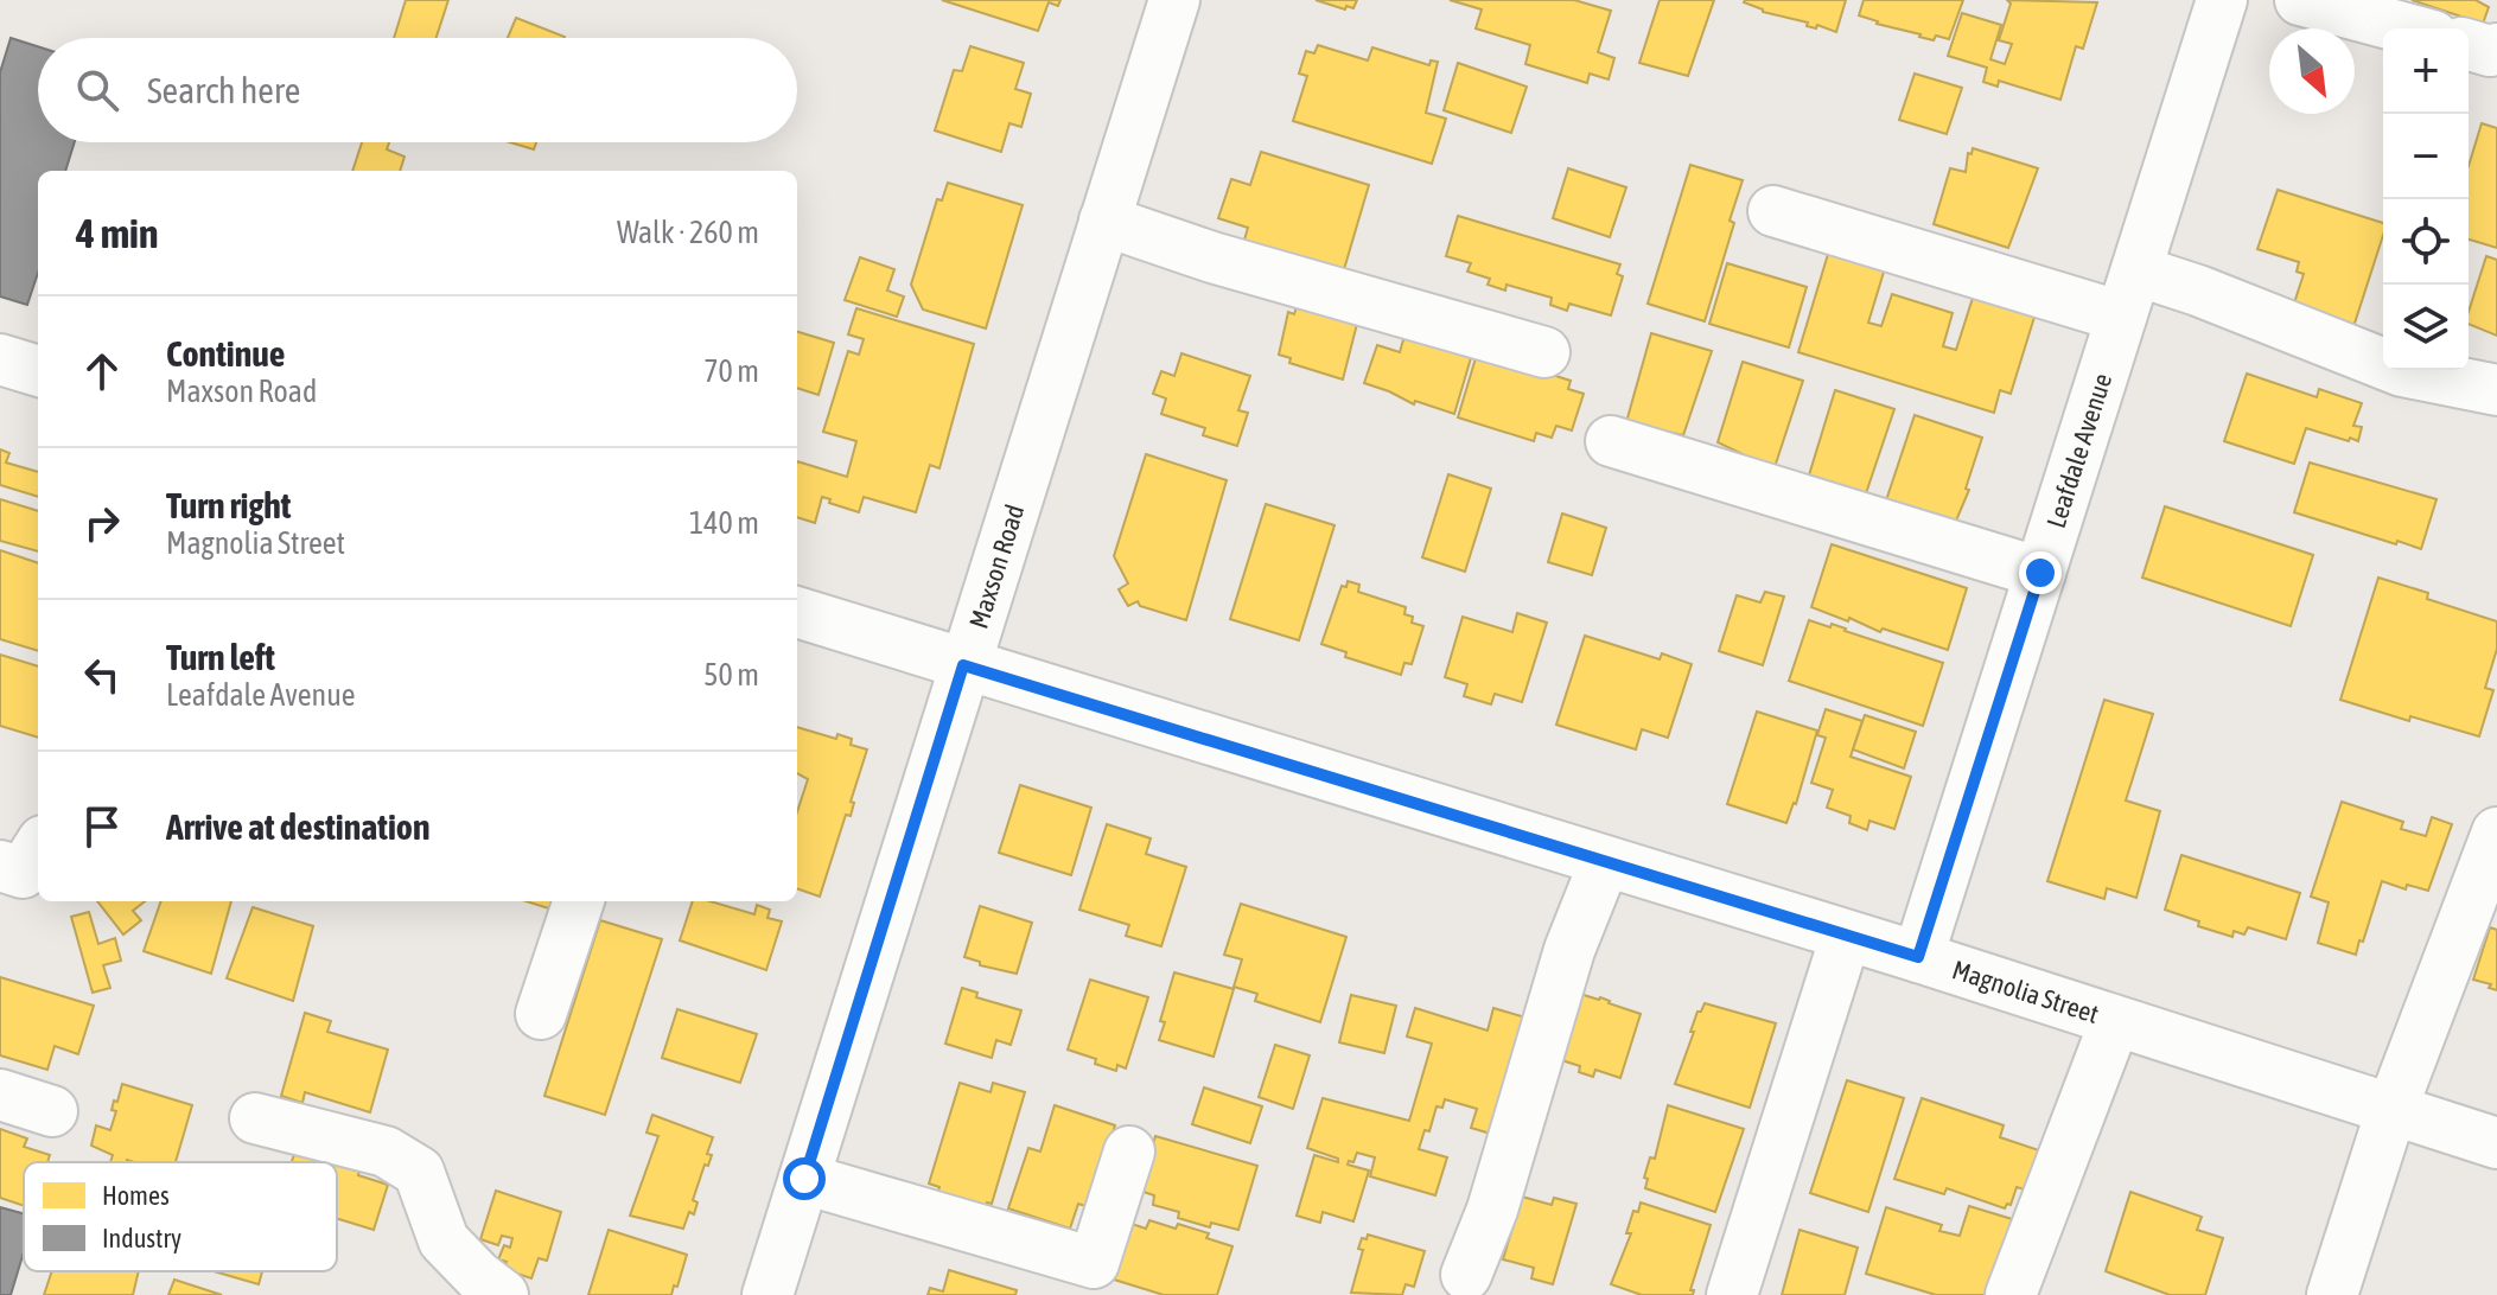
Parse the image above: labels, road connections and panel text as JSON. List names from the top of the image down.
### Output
{
  "streets": {
    "street": ["Leafdale Avenue", "Maxson Road", "Magnolia Street"]
  },
  "crossings": [
    ["Leafdale Avenue", "Magnolia Street"],
    ["Maxson Road", "Magnolia Street"]
  ],
  "legend": ["Homes", "Industry"],
  "north": "bottom right",
  "page": {
    "map_buttons": ["+", "−"],
    "search": "Search here",
    "heading": ["4 min", "Walk · 260 m"],
    "list": [
      ["Continue", "Maxson Road", "70 m"],
      ["Turn right", "Magnolia Street", "140 m"],
      ["Turn left", "Leafdale Avenue", "50 m"],
      "Arrive at destination"
    ]
  }
}
